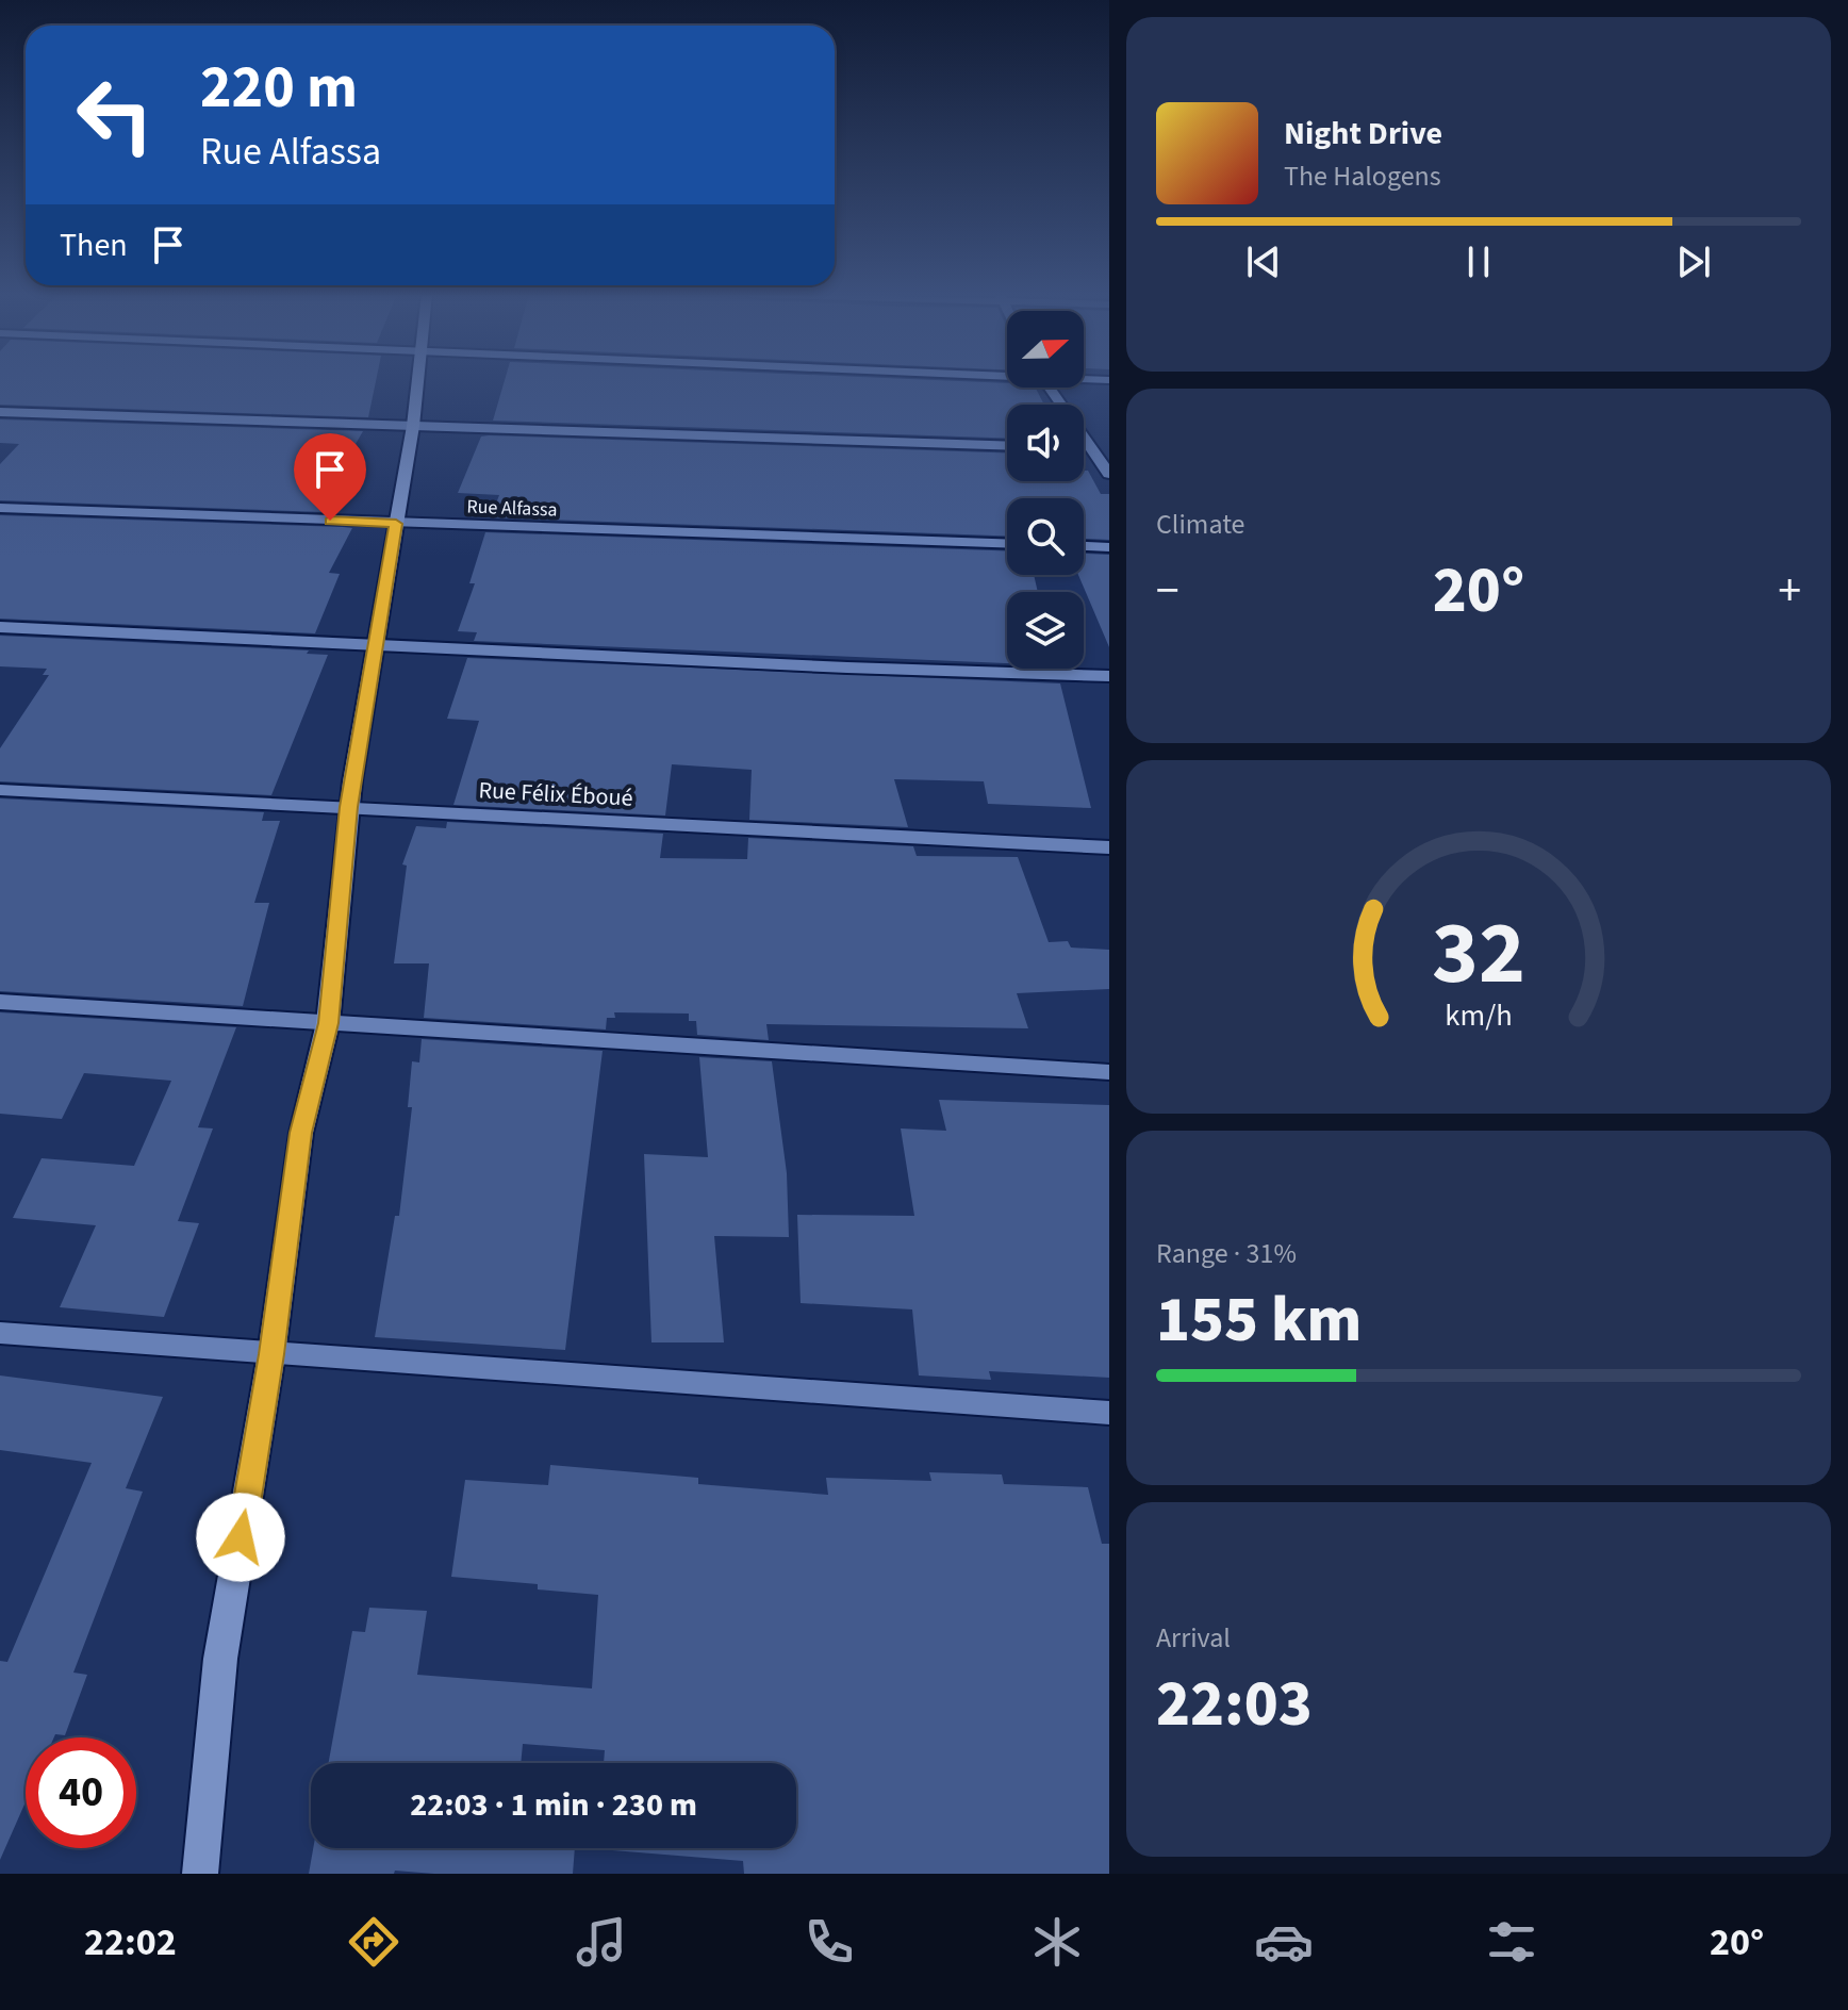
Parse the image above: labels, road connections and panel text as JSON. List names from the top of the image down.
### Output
{
  "streets": {
    "street": ["Rue Alfassa", "Rue Félix Éboué"]
  },
  "north": "right",
  "page": {
    "turn": ["220 m", "Rue Alfassa"],
    "song": ["Night Drive", "The Halogens"],
    "then": "Then",
    "tile": [
      "Climate",
      ["Range · 31%", "155 km"],
      ["Arrival", "22:03"]
    ],
    "heat": ["−", "20°", "+"],
    "limit": "40",
    "trip": "22:03 · 1 min · 230 m",
    "tabs": ["22:02", "20°"],
    "gauge": ["32", "km/h"]
  }
}
